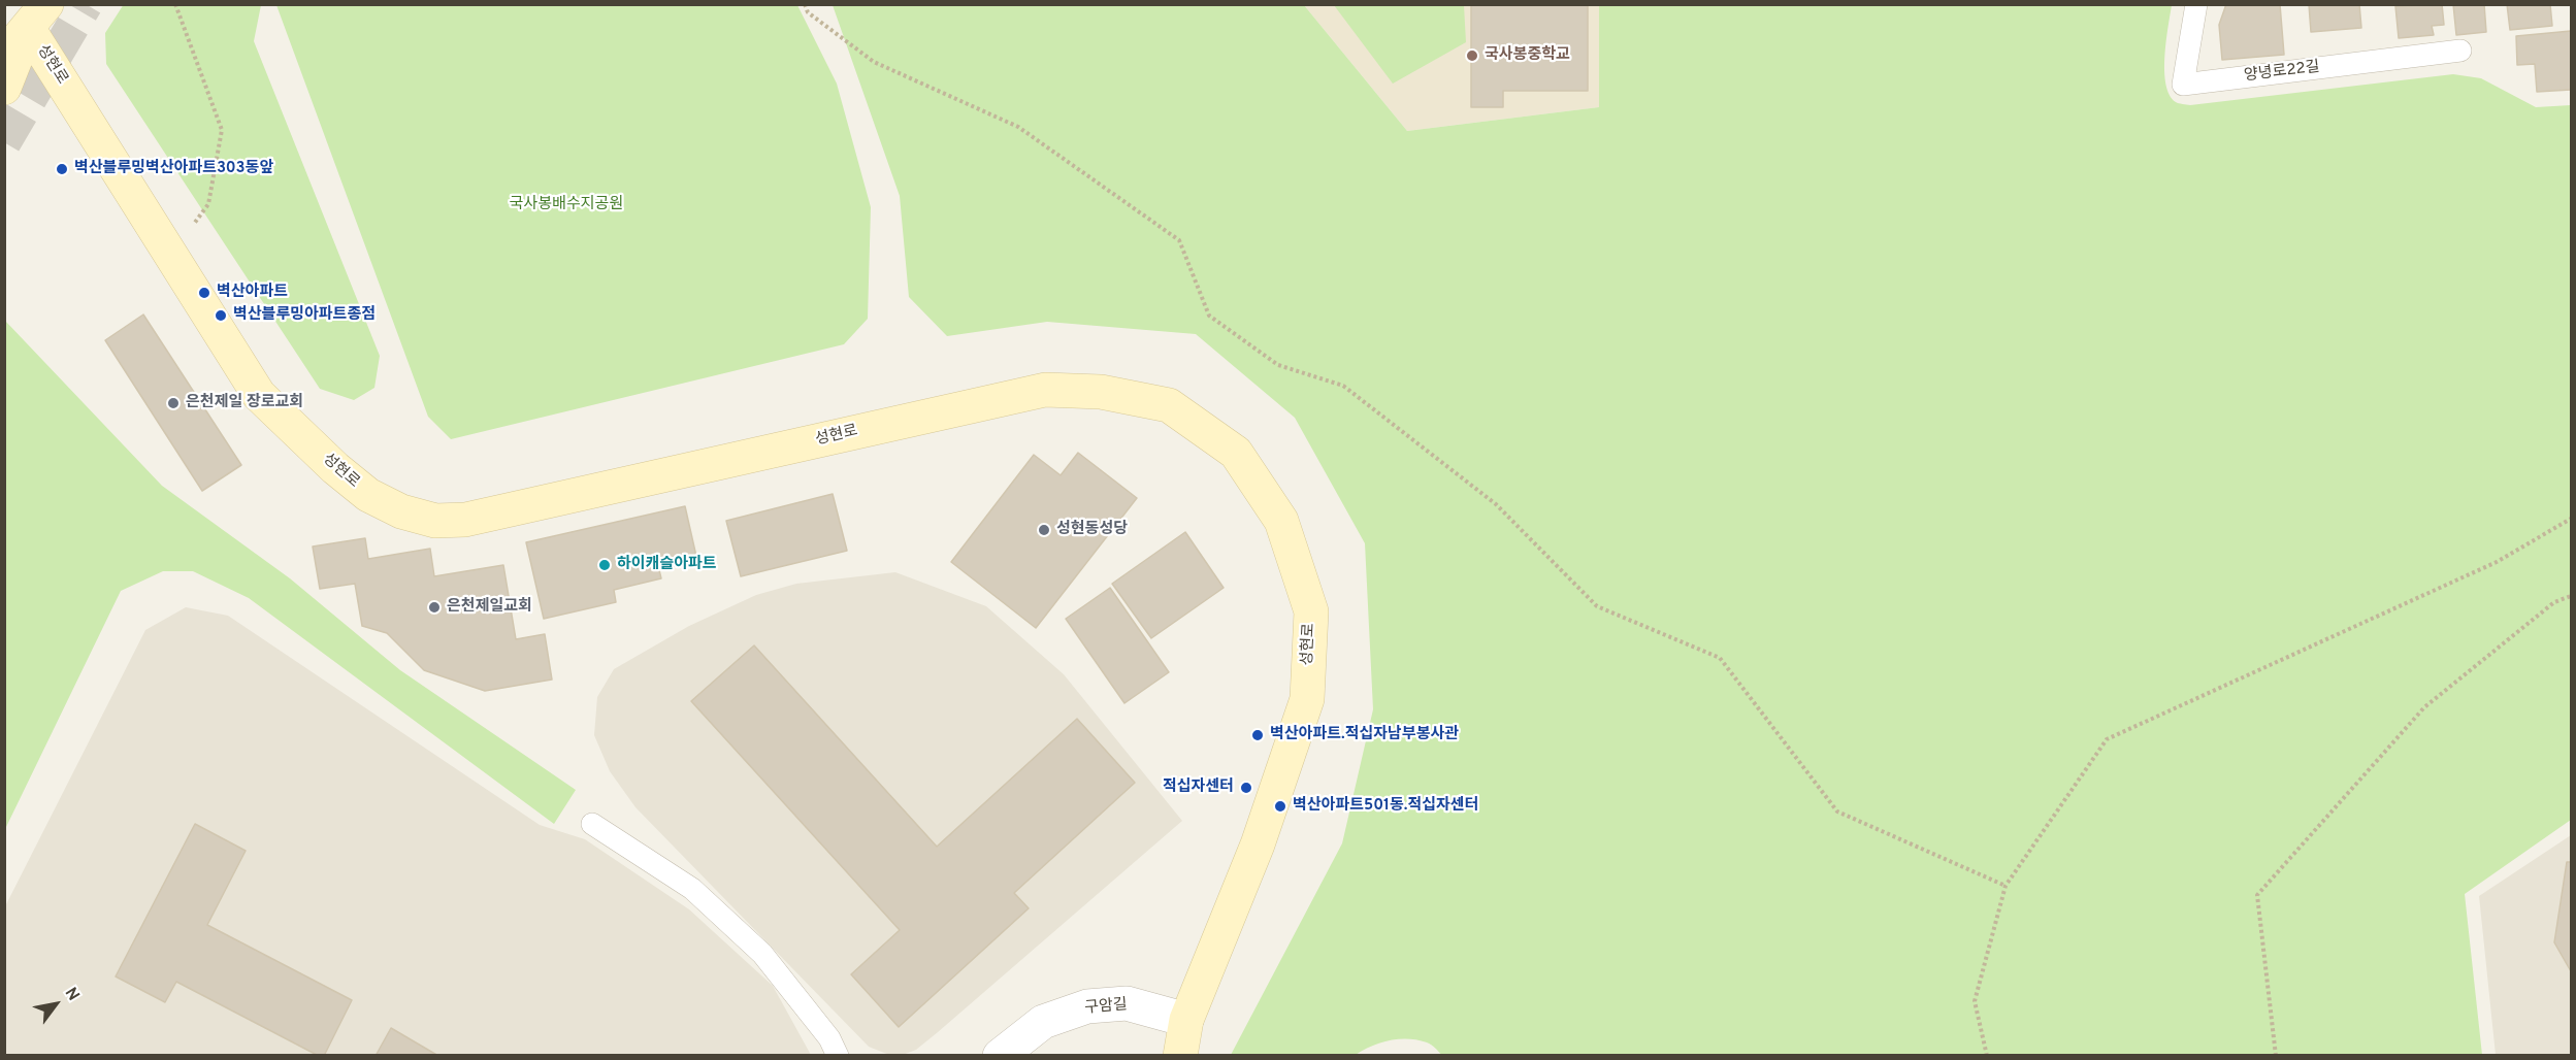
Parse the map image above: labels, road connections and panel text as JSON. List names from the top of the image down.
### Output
{
  "streets": {
    "street": ["성현로", "구암길"],
    "lane": ["양녕로22길"]
  },
  "crossings": [
    ["성현로", "구암길"]
  ],
  "parks": ["국사봉배수지공원"],
  "places": [
    "국사봉중학교",
    "벽산블루밍벽산아파트303동앞",
    "벽산아파트",
    "벽산블루밍아파트종점",
    "은천제일 장로교회",
    "성현동성당",
    "하이캐슬아파트",
    "은천제일교회",
    "벽산아파트.적십자남부봉사관",
    "적십자센터",
    "벽산아파트501동.적십자센터"
  ],
  "north": "top right"
}
